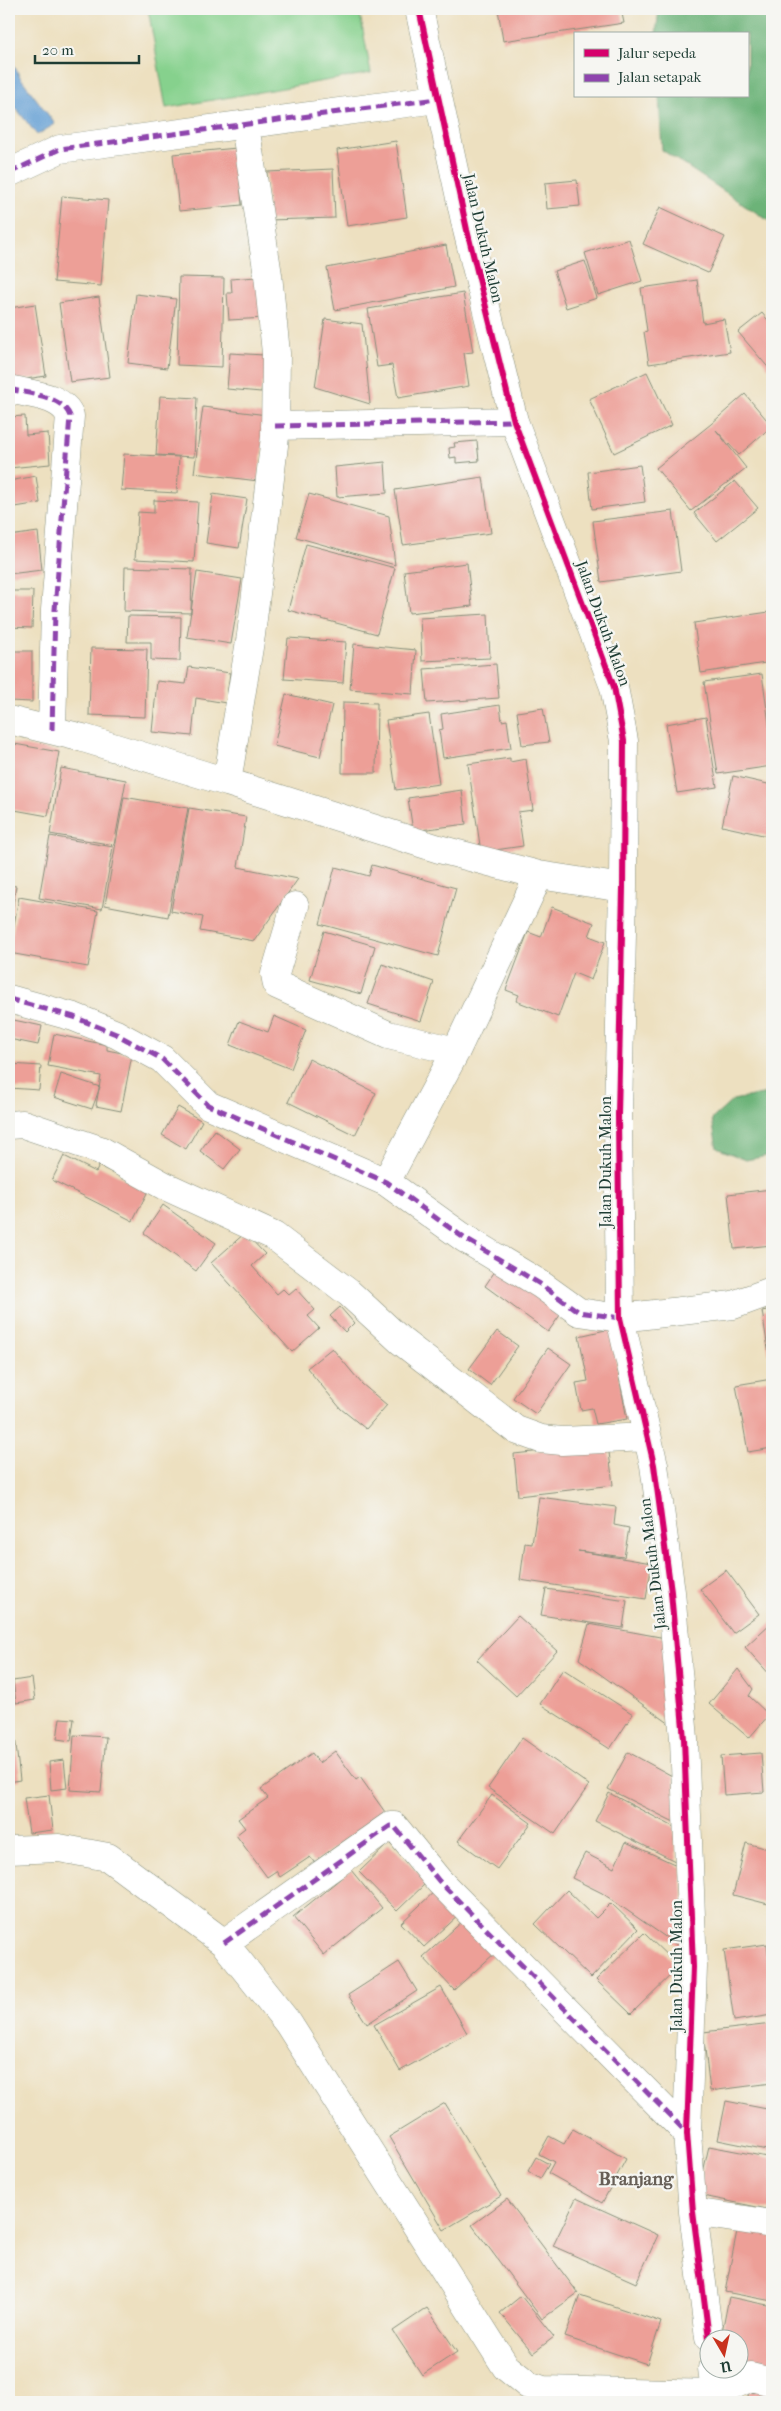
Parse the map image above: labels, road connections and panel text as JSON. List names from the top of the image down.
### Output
{
  "streets": {
    "street": ["Jalan Dukuh Malon"]
  },
  "districts": ["Branjang"],
  "legend": ["Jalur sepeda", "Jalan setapak"],
  "scale_bar": "20 m",
  "north": "bottom"
}
